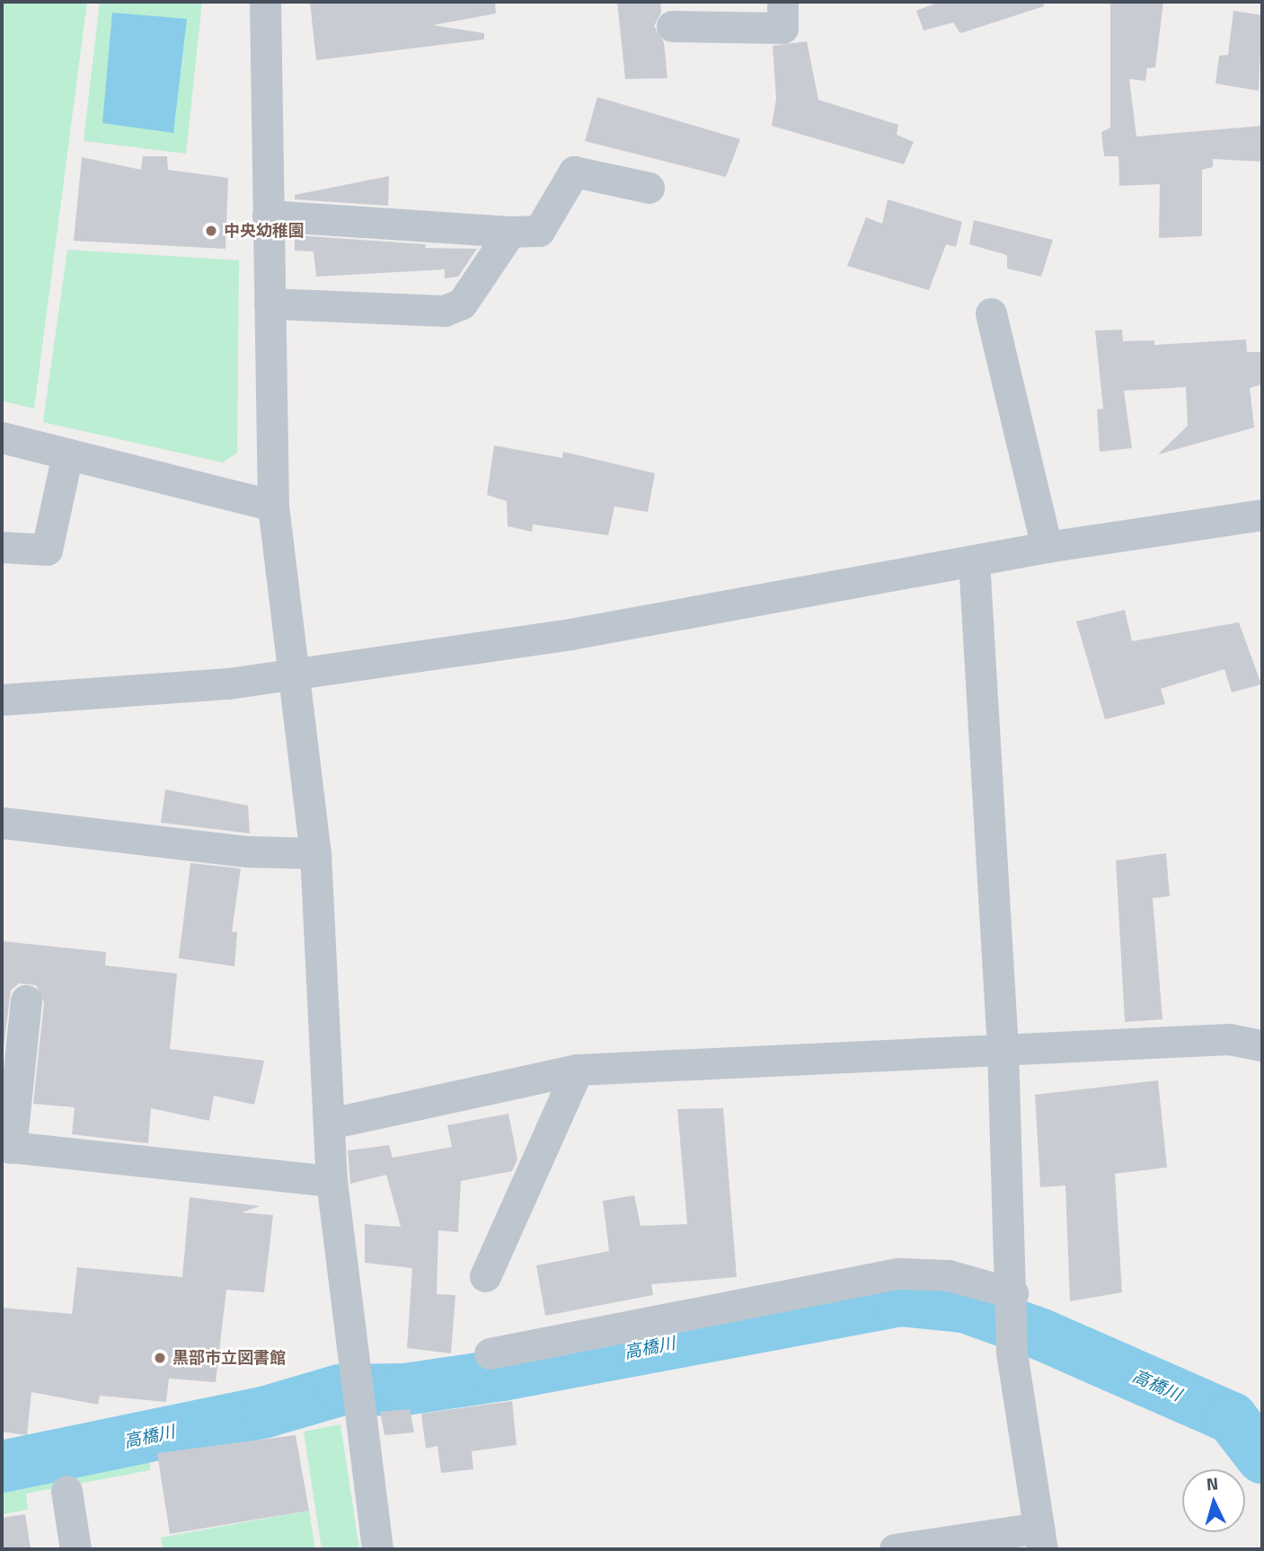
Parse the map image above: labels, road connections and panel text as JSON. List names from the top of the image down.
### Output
{
  "water": ["高橋川"],
  "places": ["中央幼稚園", "黒部市立図書館"],
  "north": "top"
}
